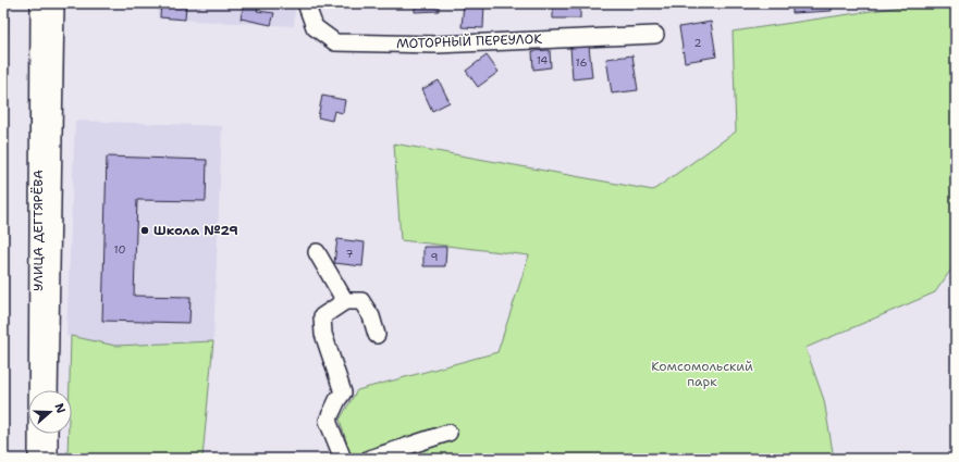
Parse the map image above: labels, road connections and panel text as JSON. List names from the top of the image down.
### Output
{
  "streets": {
    "street": ["МОТОРНЫЙ ПЕРЕУЛОК", "УЛИЦА ДЕГТЯРЁВА"]
  },
  "parks": ["Комсомольский парк"],
  "places": ["Школа №29"],
  "house_numbers": [
    "2",
    "14",
    "16",
    "10",
    "7",
    "9"
  ],
  "north": "right"
}
